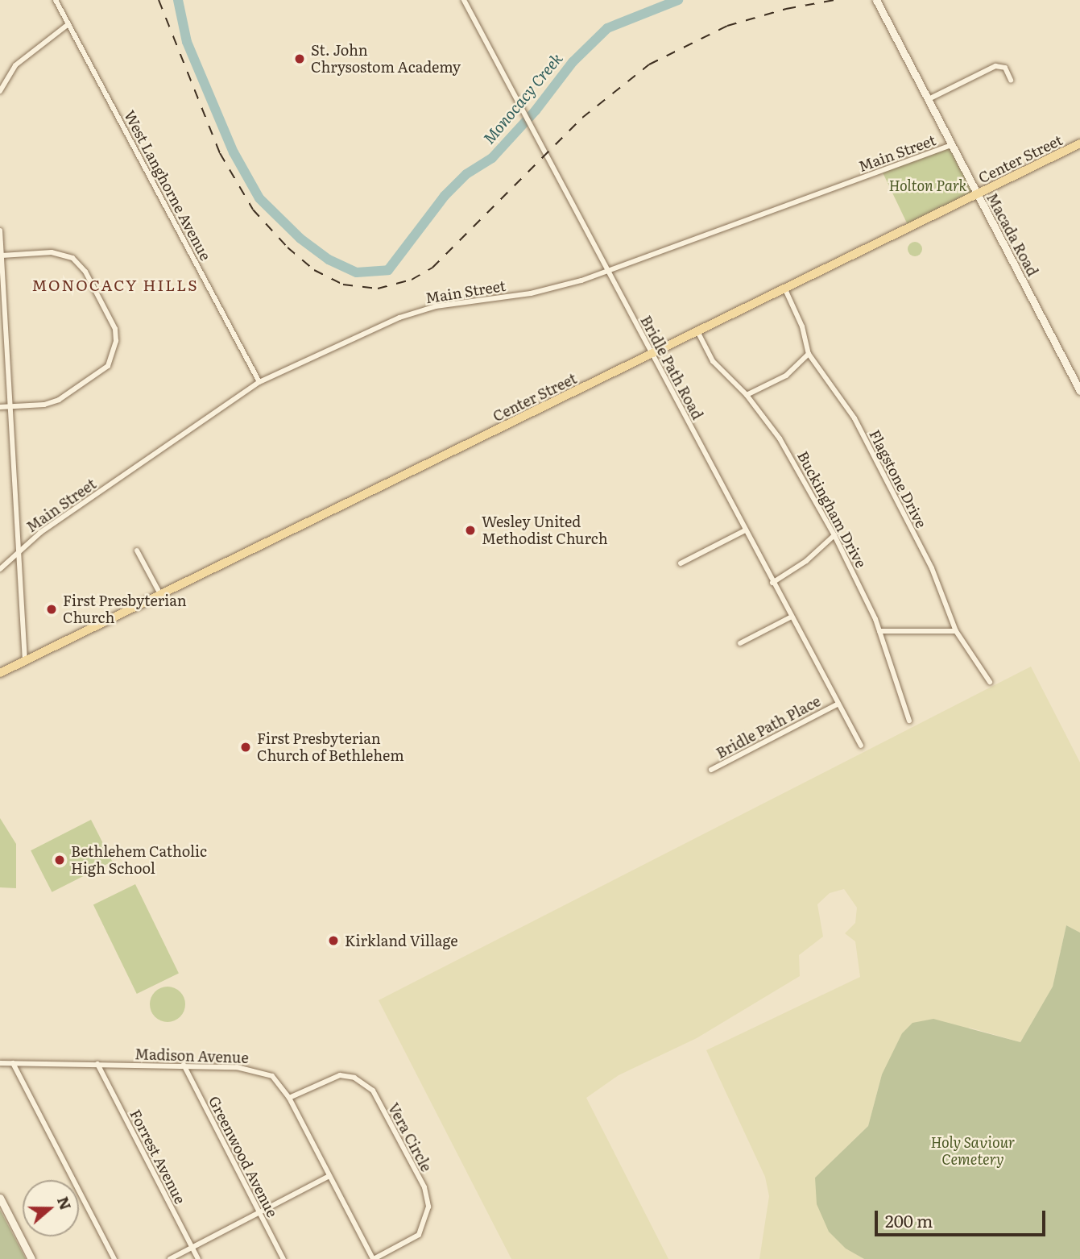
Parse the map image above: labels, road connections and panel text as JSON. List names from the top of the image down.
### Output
{
  "streets": {
    "main road": ["Center Street"],
    "street": [
      "Main Street",
      "West Langhorne Avenue",
      "Macada Road",
      "Bridle Path Road",
      "Flagstone Drive",
      "Buckingham Drive",
      "Bridle Path Place",
      "Madison Avenue",
      "Vera Circle",
      "Forrest Avenue",
      "Greenwood Avenue"
    ]
  },
  "crossings": [
    ["Main Street", "West Langhorne Avenue"],
    ["Main Street", "Macada Road"],
    ["Main Street", "Bridle Path Road"],
    ["Center Street", "Macada Road"],
    ["Center Street", "Bridle Path Road"],
    ["Center Street", "Flagstone Drive"],
    ["Center Street", "Buckingham Drive"],
    ["Bridle Path Road", "Bridle Path Place"],
    ["Madison Avenue", "Vera Circle"],
    ["Madison Avenue", "Forrest Avenue"],
    ["Madison Avenue", "Greenwood Avenue"]
  ],
  "districts": ["MONOCACY HILLS"],
  "water": ["Monocacy Creek"],
  "parks": ["Holton Park", "Holy Saviour Cemetery"],
  "places": [
    "St. John Chrysostom Academy",
    "Wesley United Methodist Church",
    "First Presbyterian Church",
    "First Presbyterian Church of Bethlehem",
    "Bethlehem Catholic High School",
    "Kirkland Village"
  ],
  "scale_bar": "200 m",
  "north": "right"
}
